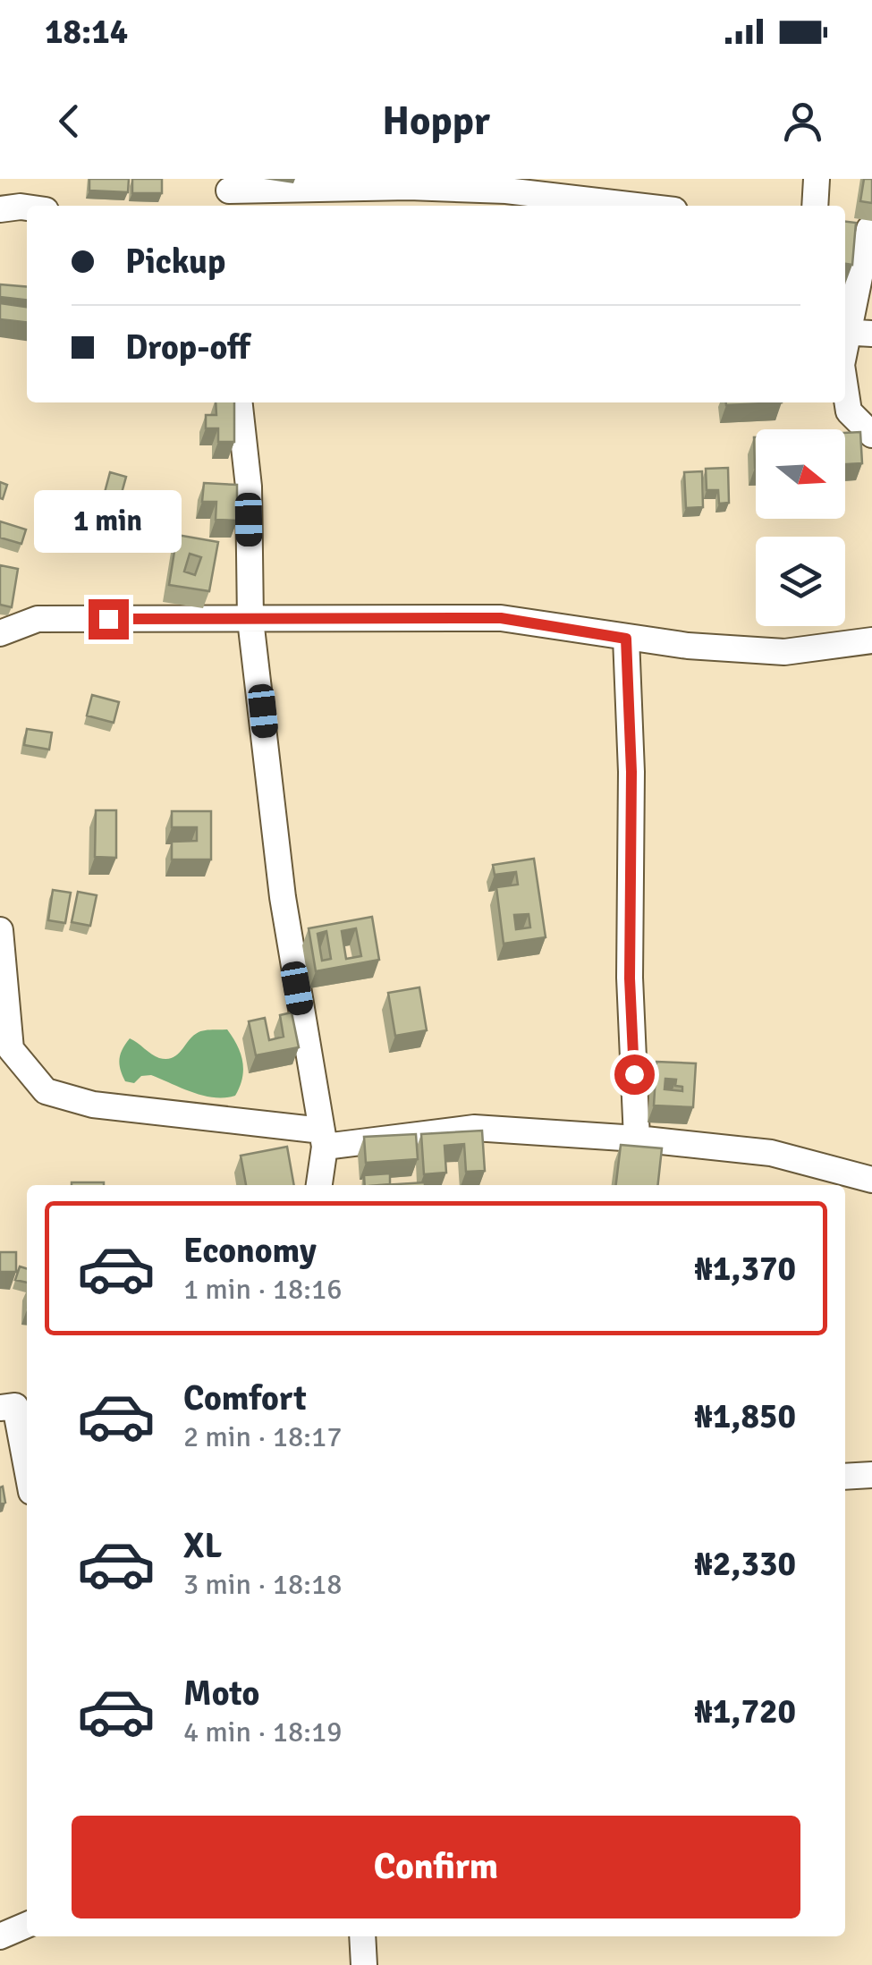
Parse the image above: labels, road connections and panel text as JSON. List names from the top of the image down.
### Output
{
  "north": "right",
  "page": {
    "status": "18:14",
    "header": "Hoppr",
    "banner": ["Pickup", "Drop-off"],
    "bubble": "1 min",
    "list": [
      {
        "name": "Economy",
        "note": "1 min · 18:16",
        "value": "₦1,370"
      },
      {
        "name": "Comfort",
        "note": "2 min · 18:17",
        "value": "₦1,850"
      },
      {
        "name": "XL",
        "note": "3 min · 18:18",
        "value": "₦2,330"
      },
      {
        "name": "Moto",
        "note": "4 min · 18:19",
        "value": "₦1,720"
      }
    ],
    "buttons": "Confirm"
  }
}
